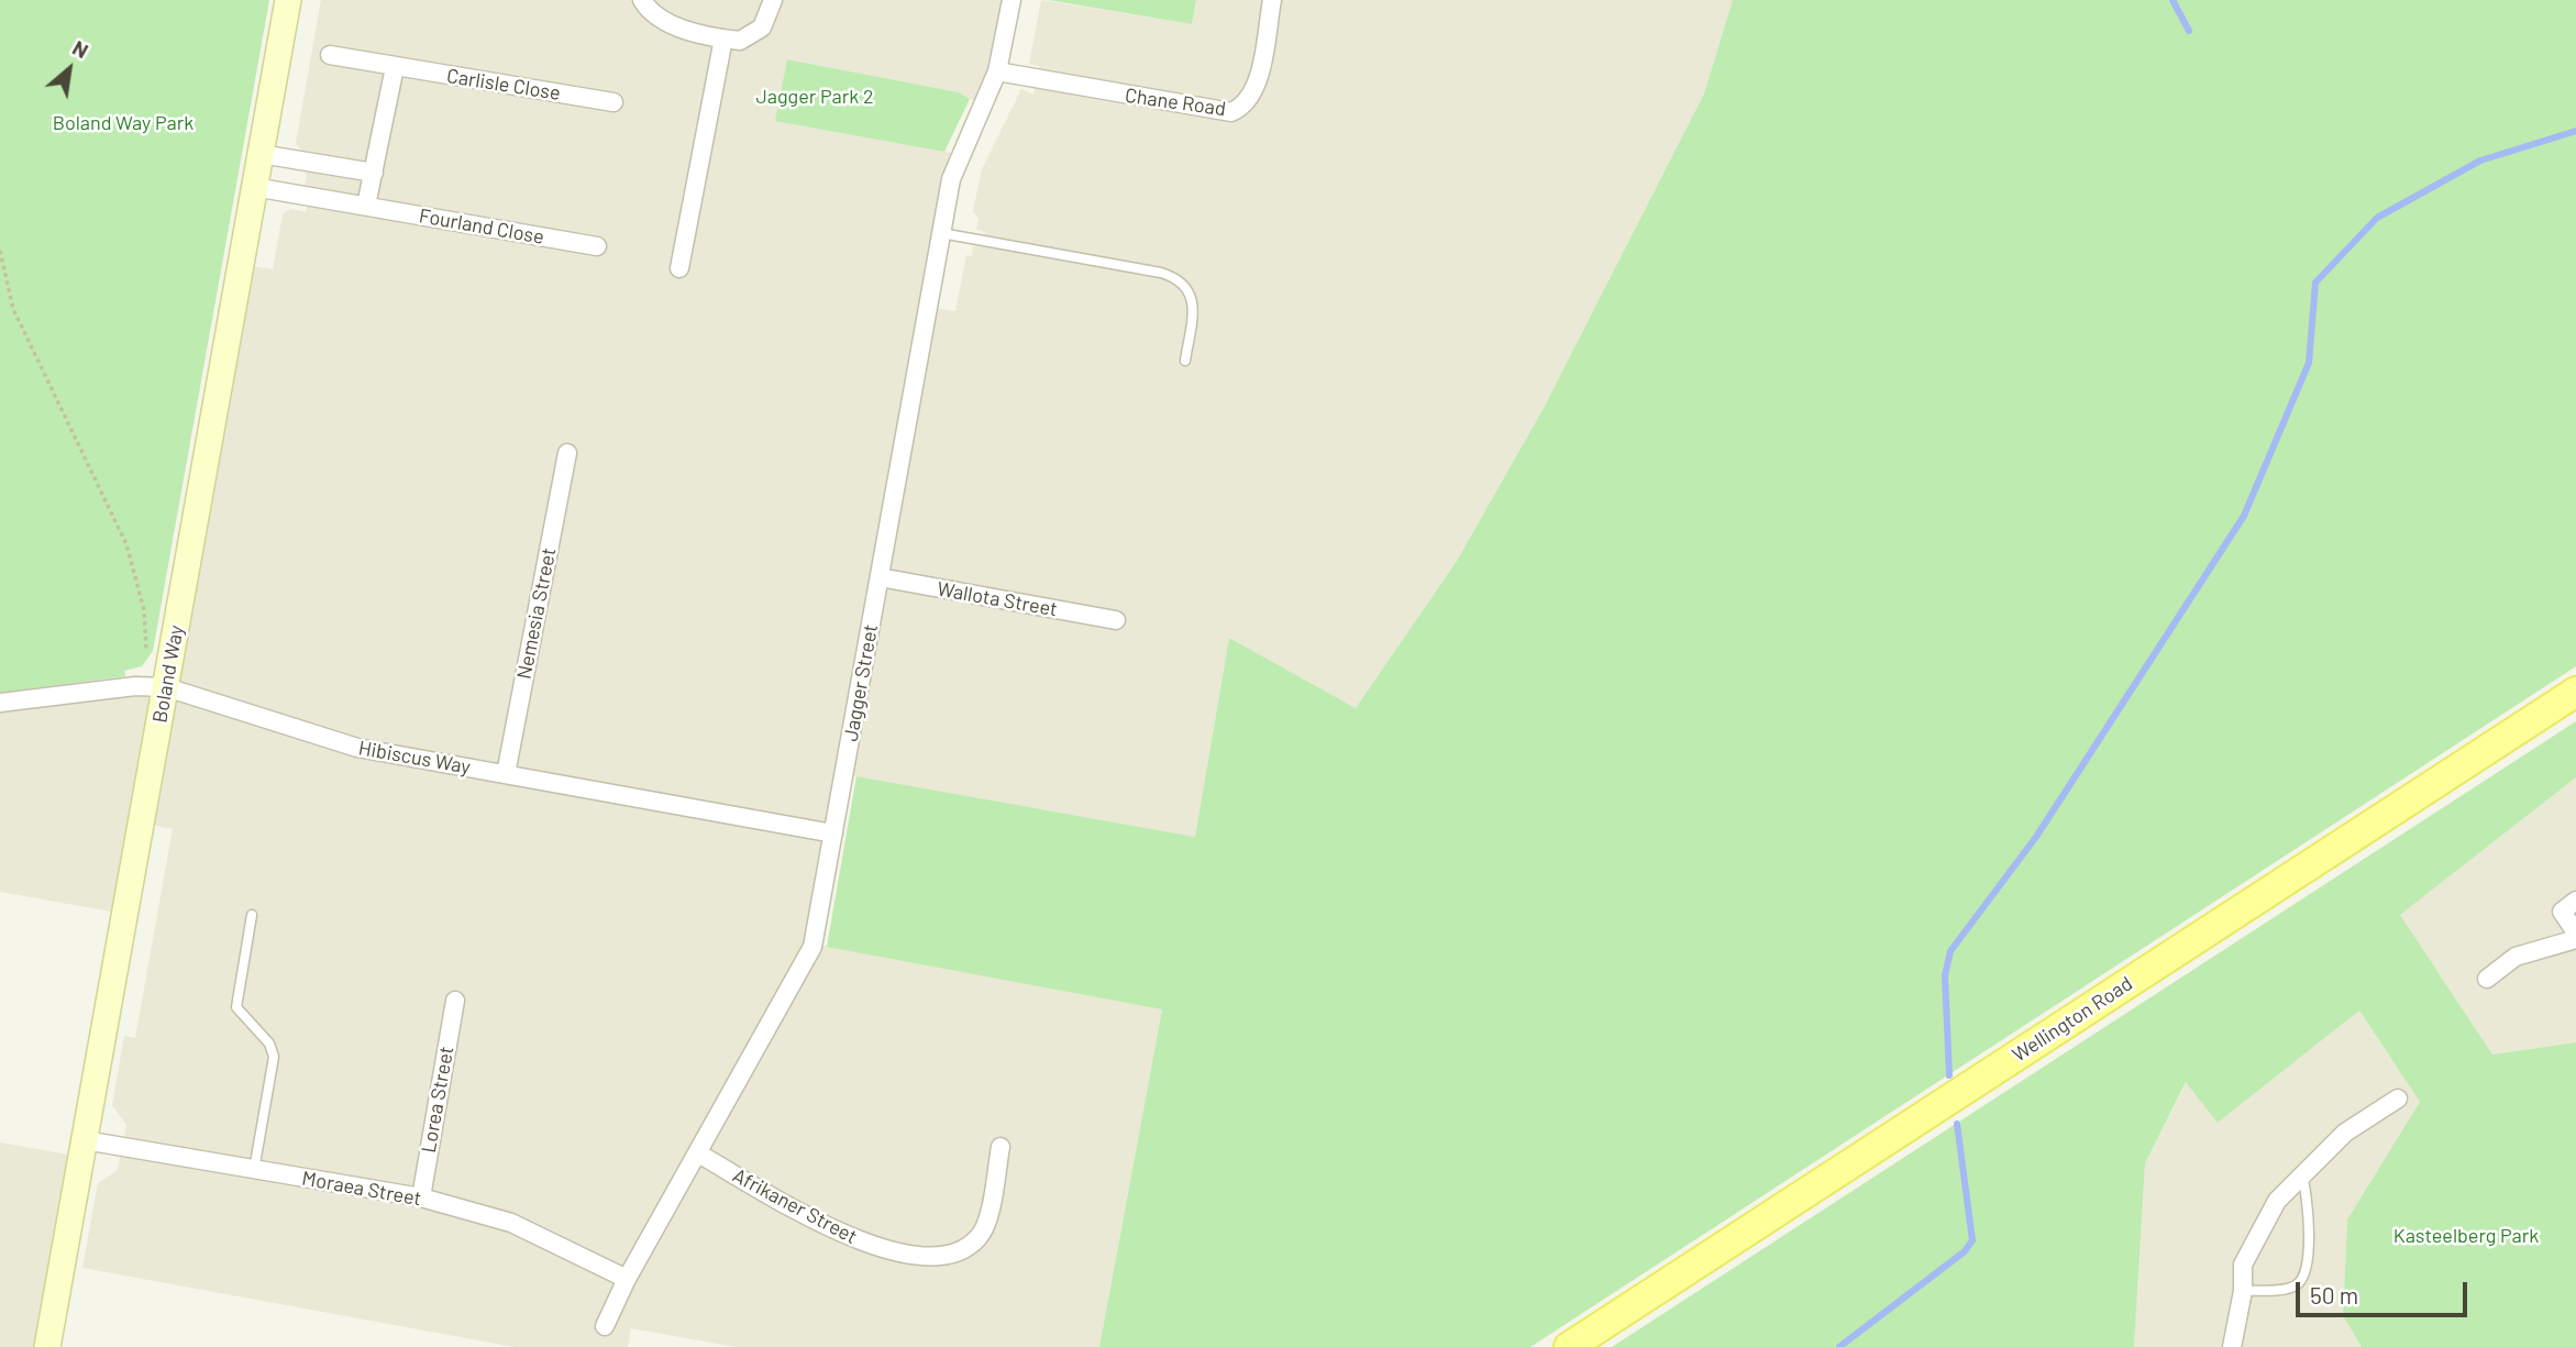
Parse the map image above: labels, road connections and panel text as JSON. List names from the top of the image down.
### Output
{
  "streets": {
    "main road": ["Wellington Road"],
    "street": [
      "Carlisle Close",
      "Chane Road",
      "Fourland Close",
      "Wallota Street",
      "Nemesia Street",
      "Boland Way",
      "Jagger Street",
      "Hibiscus Way",
      "Lorea Street",
      "Moraea Street",
      "Afrikaner Street"
    ]
  },
  "crossings": [
    ["Chane Road", "Jagger Street"],
    ["Fourland Close", "Boland Way"],
    ["Wallota Street", "Jagger Street"],
    ["Nemesia Street", "Hibiscus Way"],
    ["Boland Way", "Hibiscus Way"],
    ["Boland Way", "Moraea Street"],
    ["Jagger Street", "Hibiscus Way"],
    ["Jagger Street", "Moraea Street"],
    ["Jagger Street", "Afrikaner Street"],
    ["Lorea Street", "Moraea Street"]
  ],
  "parks": ["Jagger Park 2", "Boland Way Park", "Kasteelberg Park"],
  "scale_bar": "50 m",
  "north": "top right"
}
